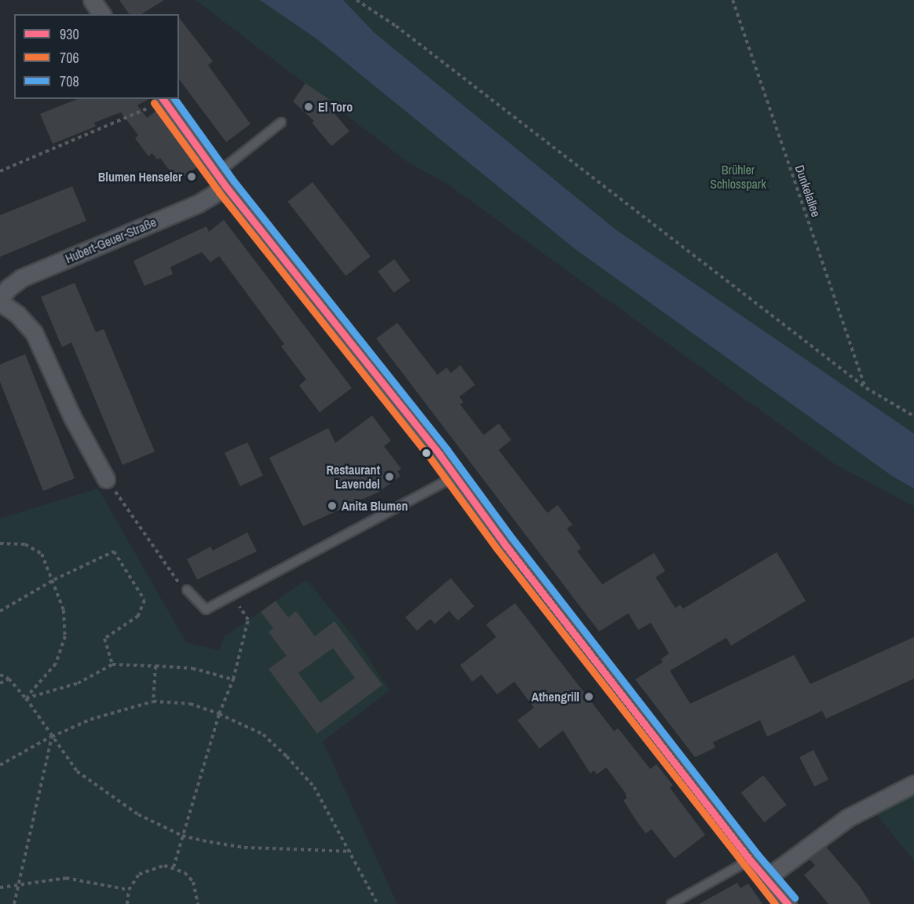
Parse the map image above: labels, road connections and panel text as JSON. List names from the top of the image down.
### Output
{
  "streets": {
    "street": ["Hubert-Geuer-Straße"],
    "path": ["Dunkelallee"]
  },
  "parks": ["Brühler Schlosspark"],
  "places": [
    "El Toro",
    "Blumen Henseler",
    "Restaurant Lavendel",
    "Anita Blumen",
    "Athengrill"
  ],
  "lines": ["transit line 930", "transit line 708", "transit line 706"],
  "legend": ["930", "706", "708"]
}
